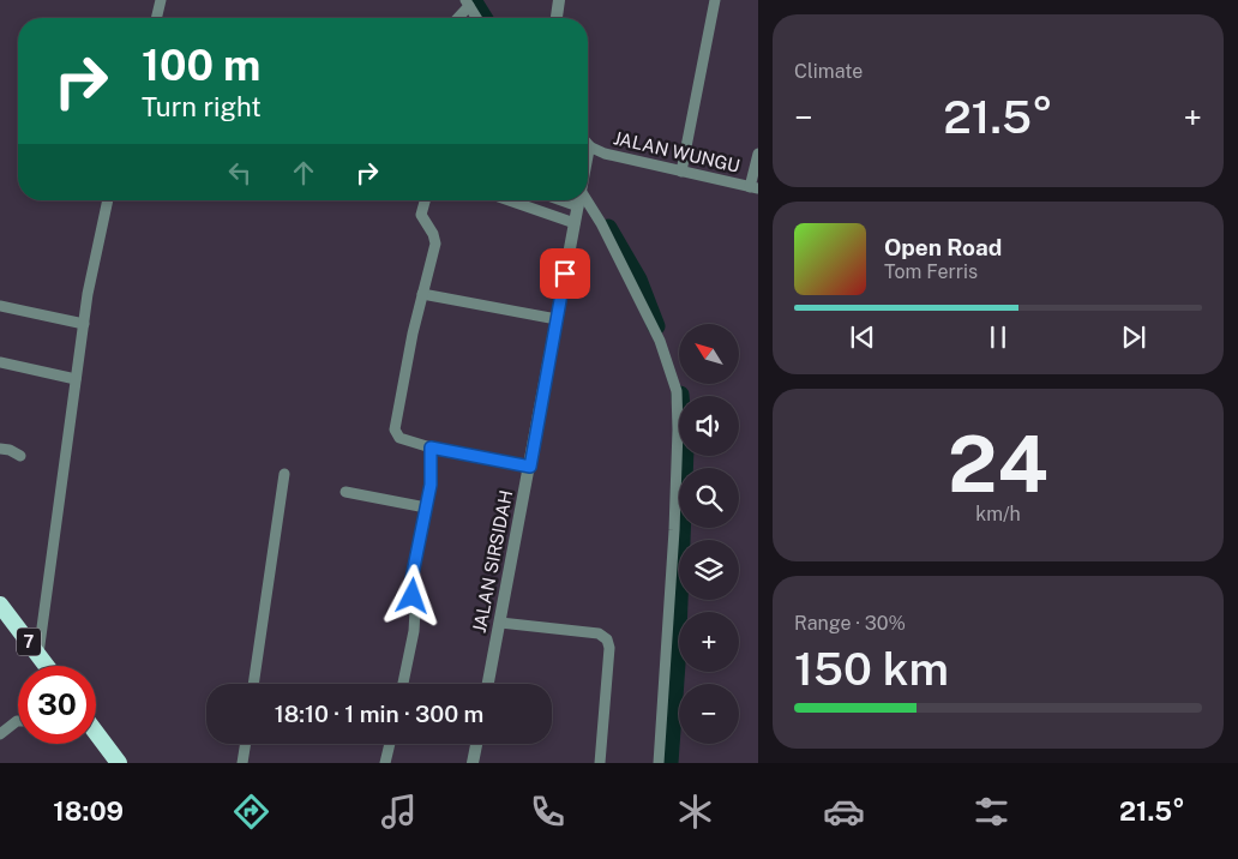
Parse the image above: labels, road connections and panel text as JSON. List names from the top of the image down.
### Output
{
  "streets": {
    "highway": ["7"],
    "street": ["JALAN WUNGU", "JALAN SIRSIDAH"]
  },
  "north": "top left",
  "page": {
    "tile": [
      "Climate",
      ["24", "km/h"],
      ["Range · 30%", "150 km"]
    ],
    "turn": ["100 m", "Turn right"],
    "heat": ["−", "21.5°", "+"],
    "song": ["Open Road", "Tom Ferris"],
    "map_buttons": ["+", "−"],
    "limit": "30",
    "trip": "18:10 · 1 min · 300 m",
    "tabs": ["18:09", "21.5°"]
  }
}
